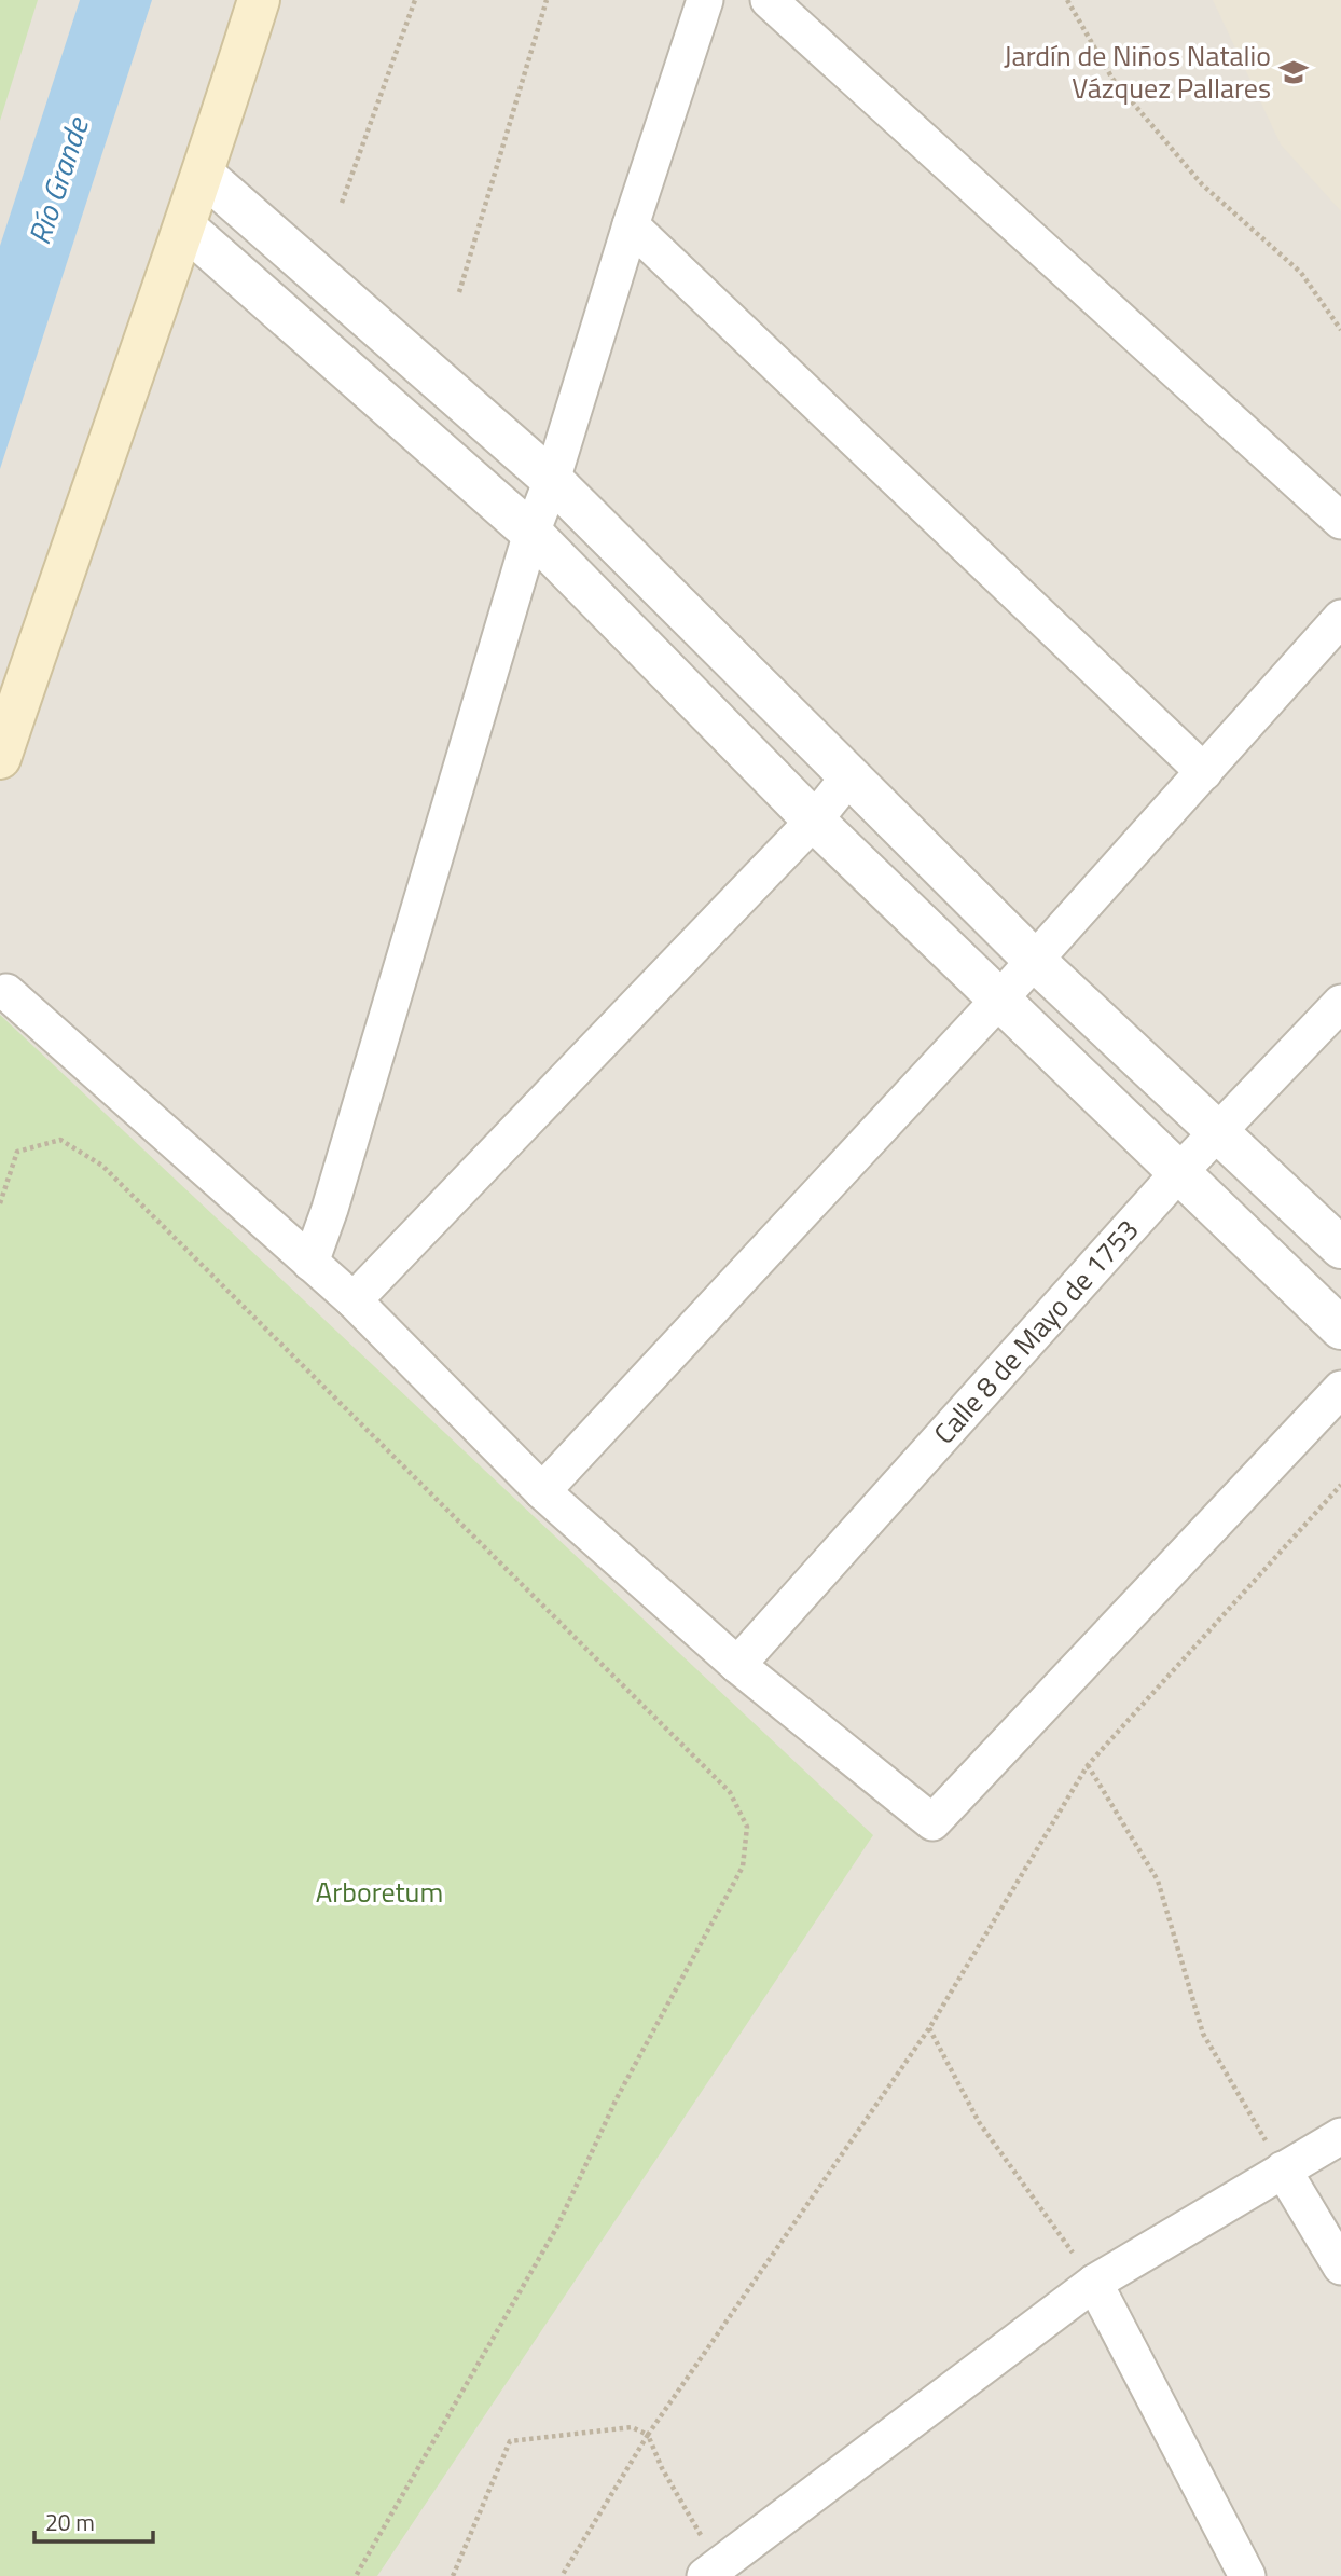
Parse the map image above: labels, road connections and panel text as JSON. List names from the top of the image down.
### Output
{
  "streets": {
    "street": ["Calle 8 de Mayo de 1753"]
  },
  "water": ["Río Grande"],
  "parks": ["Arboretum"],
  "places": {
    "school or university": ["Jardín de Niños Natalio Vázquez Pallares"]
  },
  "scale_bar": "20 m"
}
